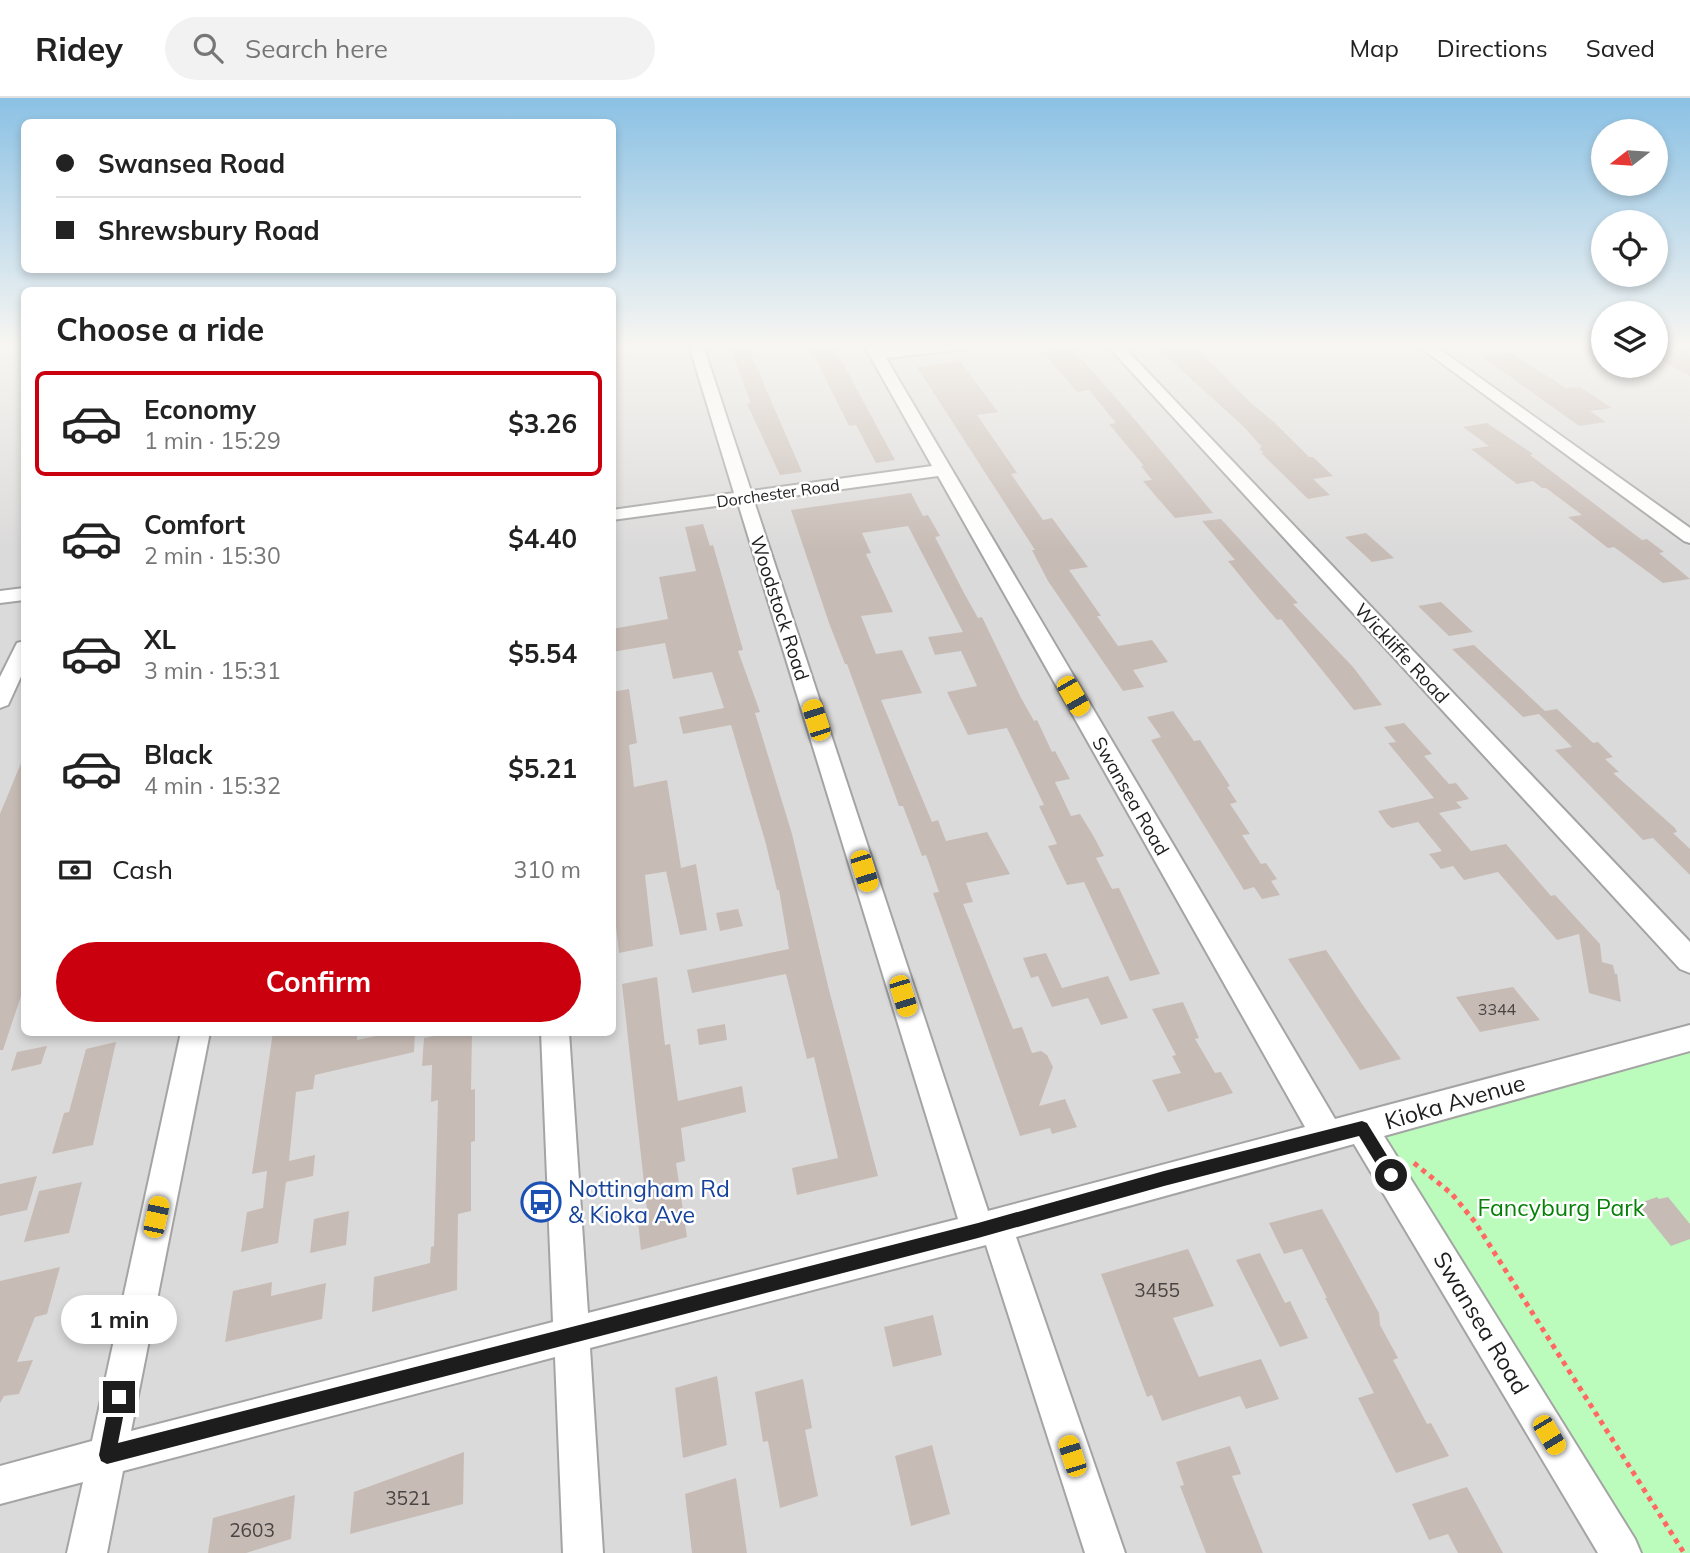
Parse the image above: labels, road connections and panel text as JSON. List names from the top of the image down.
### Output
{
  "streets": {
    "street": [
      "Dorchester Road",
      "Woodstock Road",
      "Wickliffe Road",
      "Swansea Road",
      "Kioka Avenue"
    ]
  },
  "crossings": [
    ["Dorchester Road", "Woodstock Road"],
    ["Dorchester Road", "Swansea Road"],
    ["Woodstock Road", "Kioka Avenue"],
    ["Swansea Road", "Kioka Avenue"]
  ],
  "parks": ["Fancyburg Park"],
  "places": {
    "bus stop": ["Nottingham Rd & Kioka Ave"]
  },
  "house_numbers": [
    "3344",
    "3455",
    "3521",
    "2603"
  ],
  "north": "left",
  "page": {
    "header": "Ridey",
    "search": "Search here",
    "nav": ["Map", "Directions", "Saved"],
    "banner": ["Swansea Road", "Shrewsbury Road"],
    "heading": "Choose a ride",
    "list": [
      {
        "name": "Economy",
        "note": "1 min · 15:29",
        "value": "$3.26"
      },
      {
        "name": "Comfort",
        "note": "2 min · 15:30",
        "value": "$4.40"
      },
      {
        "name": "XL",
        "note": "3 min · 15:31",
        "value": "$5.54"
      },
      {
        "name": "Black",
        "note": "4 min · 15:32",
        "value": "$5.21"
      }
    ],
    "pay": ["Cash", "310 m"],
    "buttons": "Confirm",
    "bubble": "1 min"
  }
}
